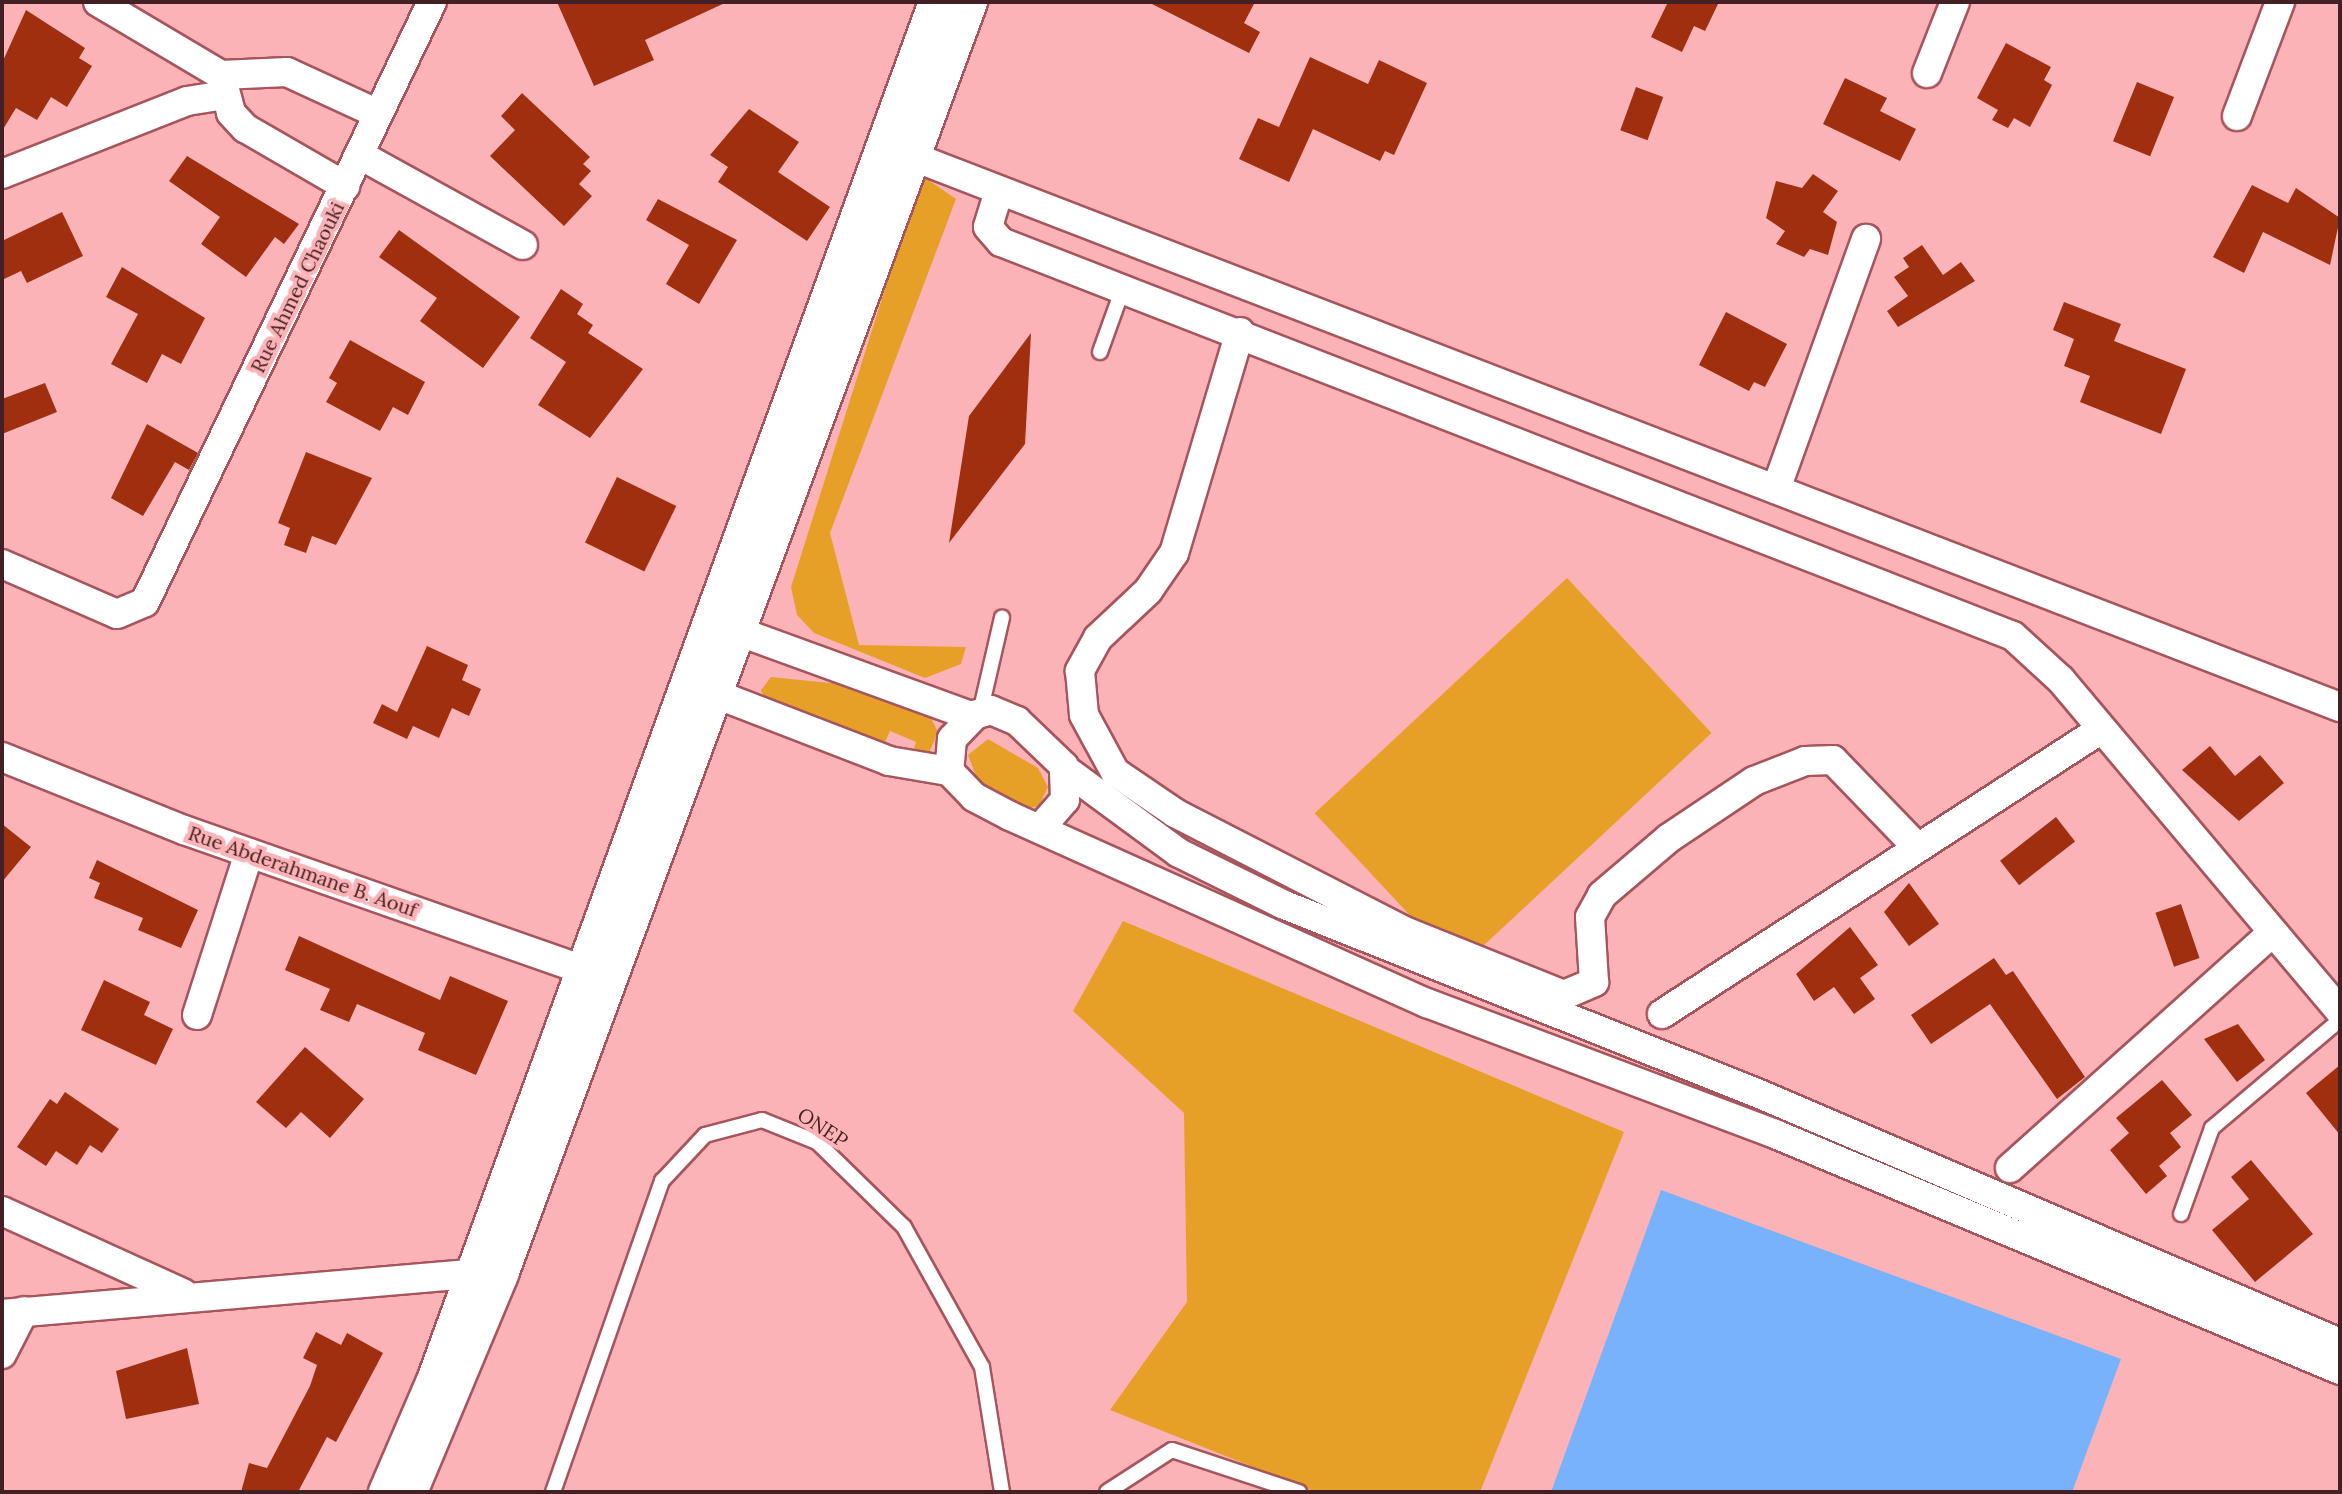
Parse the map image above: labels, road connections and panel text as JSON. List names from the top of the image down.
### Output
{
  "streets": {
    "street": ["Rue Ahmed Chaouki", "Rue Abderahmane B. Aouf"],
    "lane": ["ONEP"]
  }
}
